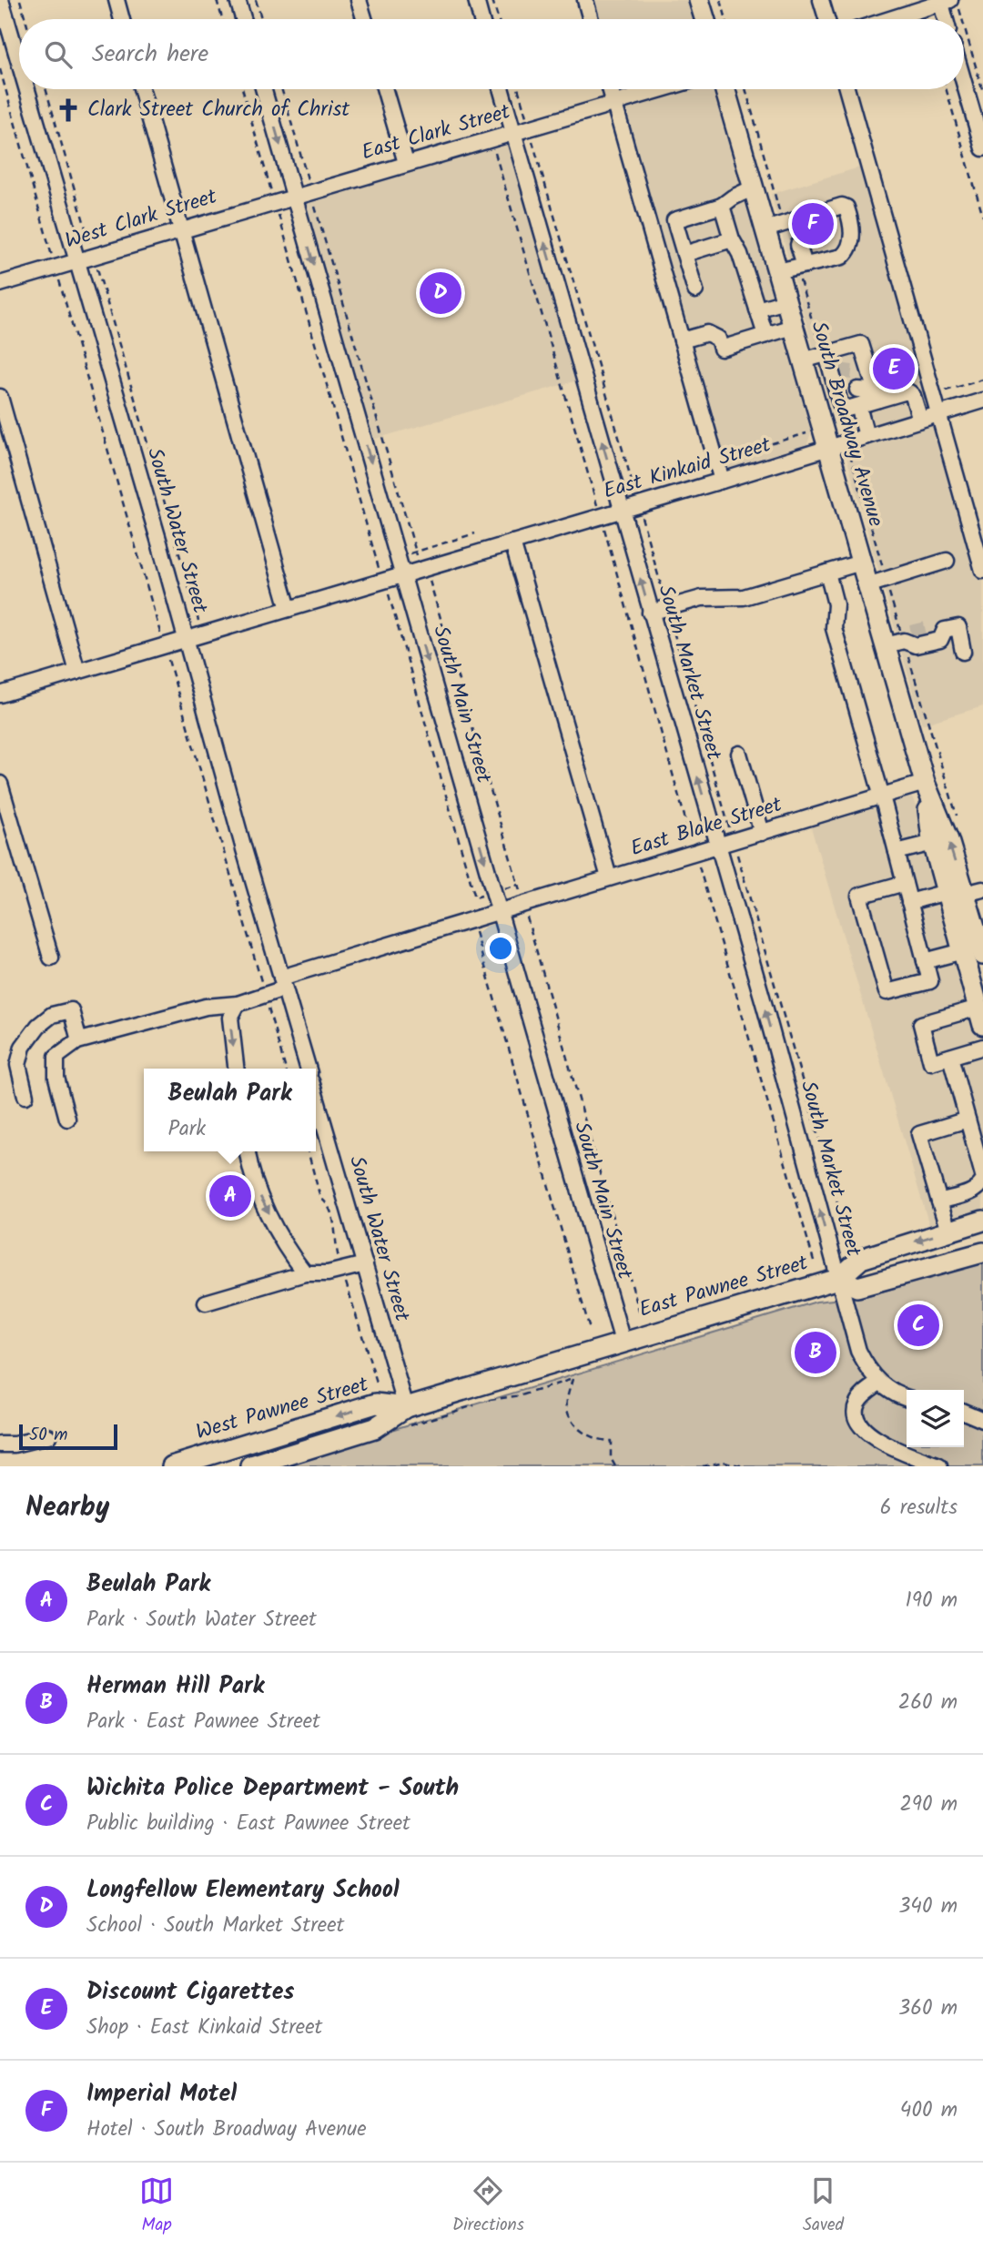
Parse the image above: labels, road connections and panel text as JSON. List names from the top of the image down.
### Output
{
  "streets": {
    "main road": ["South Broadway Avenue", "East Pawnee Street", "West Pawnee Street"],
    "street": [
      "East Clark Street",
      "West Clark Street",
      "East Kinkaid Street",
      "South Water Street",
      "South Market Street",
      "South Main Street",
      "East Blake Street"
    ]
  },
  "crossings": [
    ["East Clark Street", "West Clark Street"],
    ["East Clark Street", "South Market Street"],
    ["East Clark Street", "South Main Street"],
    ["West Clark Street", "South Water Street"],
    ["West Clark Street", "South Main Street"],
    ["South Broadway Avenue", "East Kinkaid Street"],
    ["South Broadway Avenue", "East Blake Street"],
    ["East Kinkaid Street", "South Water Street"],
    ["East Kinkaid Street", "South Market Street"],
    ["East Kinkaid Street", "South Main Street"],
    ["South Water Street", "East Blake Street"],
    ["South Water Street", "West Pawnee Street"],
    ["South Market Street", "East Blake Street"],
    ["South Market Street", "East Pawnee Street"],
    ["South Main Street", "East Blake Street"],
    ["South Main Street", "East Pawnee Street"],
    ["South Main Street", "West Pawnee Street"],
    ["East Pawnee Street", "West Pawnee Street"]
  ],
  "places": {
    "church": ["Clark Street Church of Christ"]
  },
  "scale_bar": "50 m",
  "page": {
    "search": "Search here",
    "pins": [
      "F",
      "D",
      "E",
      "A",
      "C",
      "B"
    ],
    "popup": ["Beulah Park", "Park"],
    "scale": "50 m",
    "heading": ["Nearby", "6 results"],
    "list": [
      {
        "mark": "A",
        "name": "Beulah Park",
        "note": "Park · South Water Street",
        "value": "190 m"
      },
      {
        "mark": "B",
        "name": "Herman Hill Park",
        "note": "Park · East Pawnee Street",
        "value": "260 m"
      },
      {
        "mark": "C",
        "name": "Wichita Police Department - South",
        "note": "Public building · East Pawnee Street",
        "value": "290 m"
      },
      {
        "mark": "D",
        "name": "Longfellow Elementary School",
        "note": "School · South Market Street",
        "value": "340 m"
      },
      {
        "mark": "E",
        "name": "Discount Cigarettes",
        "note": "Shop · East Kinkaid Street",
        "value": "360 m"
      },
      {
        "mark": "F",
        "name": "Imperial Motel",
        "note": "Hotel · South Broadway Avenue",
        "value": "400 m"
      }
    ],
    "nav": ["Map", "Directions", "Saved"]
  }
}
